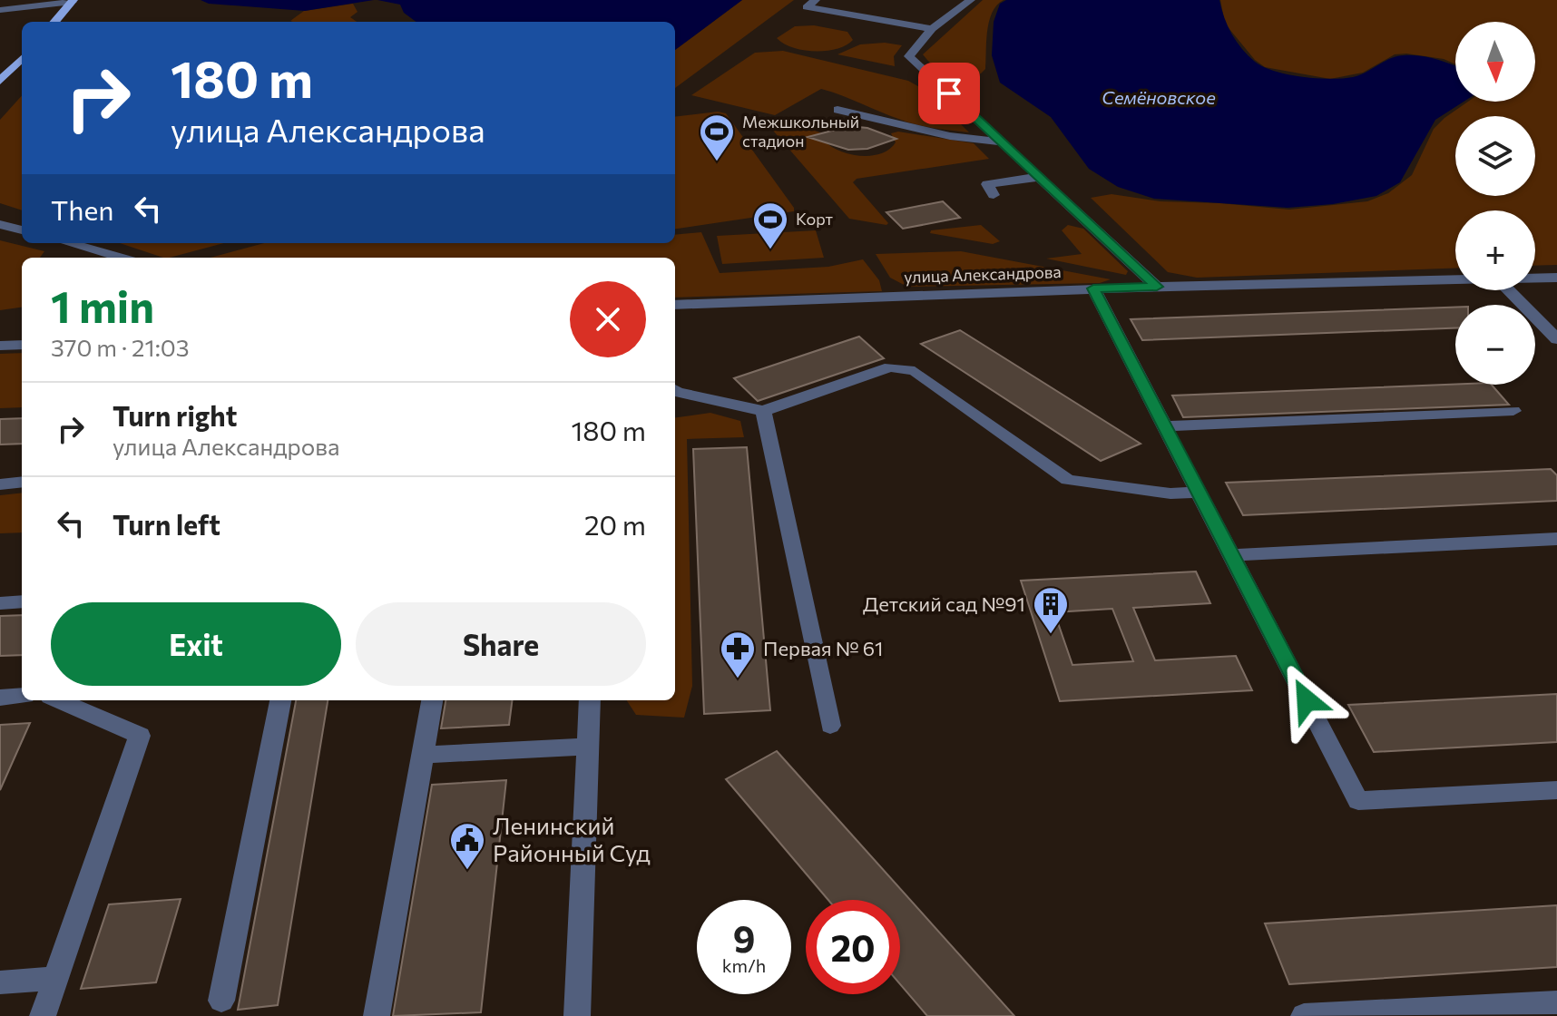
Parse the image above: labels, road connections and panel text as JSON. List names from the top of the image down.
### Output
{
  "streets": {
    "street": ["улица Александрова"]
  },
  "water": ["Семёновское"],
  "places": {
    "sports": ["Межшкольный стадион", "Корт"],
    "building": ["Детский сад №91"],
    "pharmacy": ["Первая № 61"],
    "public building": ["Ленинский Районный Суд"]
  },
  "north": "bottom",
  "page": {
    "map_buttons": ["+", "−"],
    "turn": ["180 m", "улица Александрова"],
    "then": "Then",
    "heading": ["1 min", "370 m · 21:03"],
    "list": [
      {
        "name": "Turn right",
        "note": "улица Александрова",
        "value": "180 m"
      },
      {
        "name": "Turn left",
        "value": "20 m"
      }
    ],
    "buttons": ["Exit", "Share"],
    "speed": "9 km/h",
    "limit": "20"
  }
}
